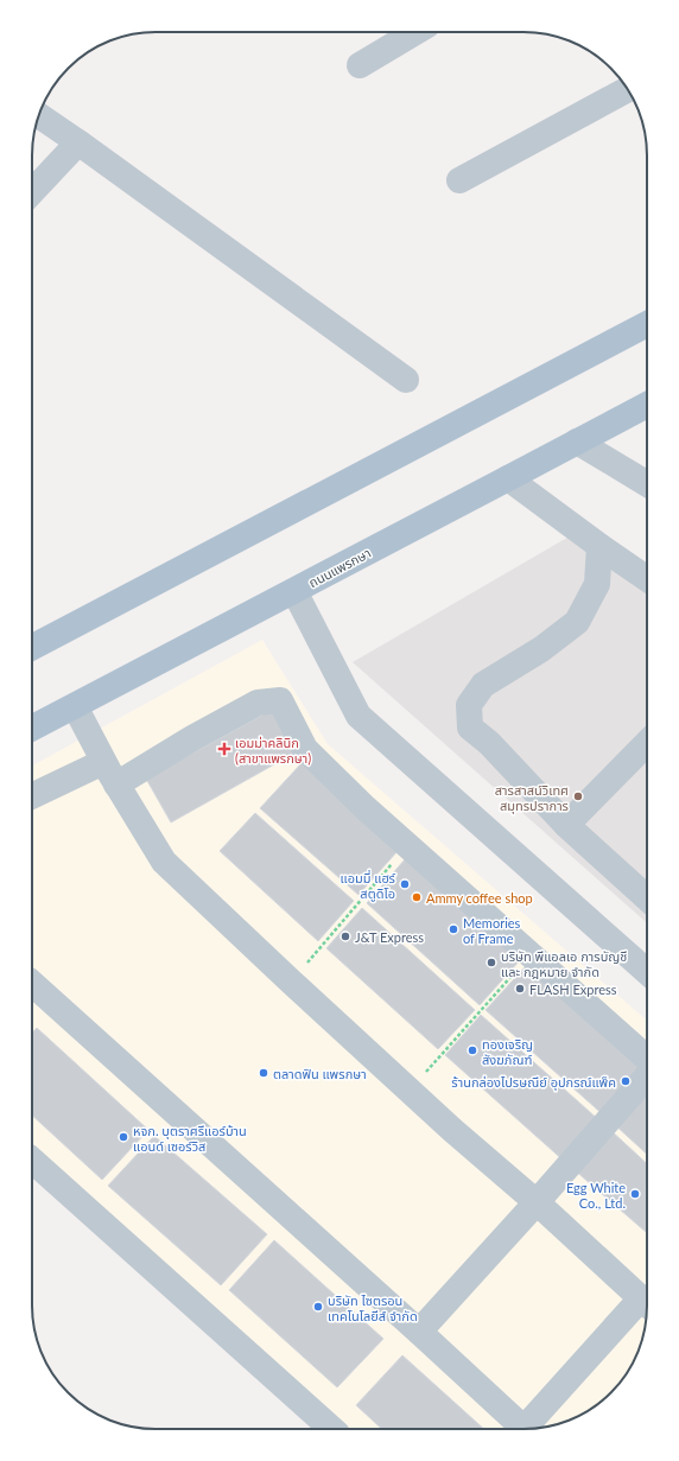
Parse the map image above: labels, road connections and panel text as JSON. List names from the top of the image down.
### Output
{
  "streets": {
    "main road": ["ถนนแพรกษา"]
  },
  "places": {
    "health": ["เอมม่าคลินิก (สาขาแพรกษา)"],
    "other": [
      "สารสาสน์วิเทศ สมุทรปราการ",
      "แอมมี่ แฮร์ สตูดิโอ",
      "Ammy coffee shop",
      "Memories of Frame",
      "J&T Express",
      "บริษัท พีแอลเอ การบัญชี และ กฎหมาย จำกัด",
      "FLASH Express",
      "ทองเจริญ สังฆภัณฑ์",
      "ตลาดฟิน แพรกษา",
      "ร้านกล่องไปรษณีย์ อุปกรณ์แพ็ค",
      "หจก. บุตราศรีแอร์บ้าน แอนด์ เซอร์วิส",
      "Egg White Co., Ltd.",
      "บริษัท ไซตรอน เทคโนโลยีส์ จำกัด"
    ]
  }
}
